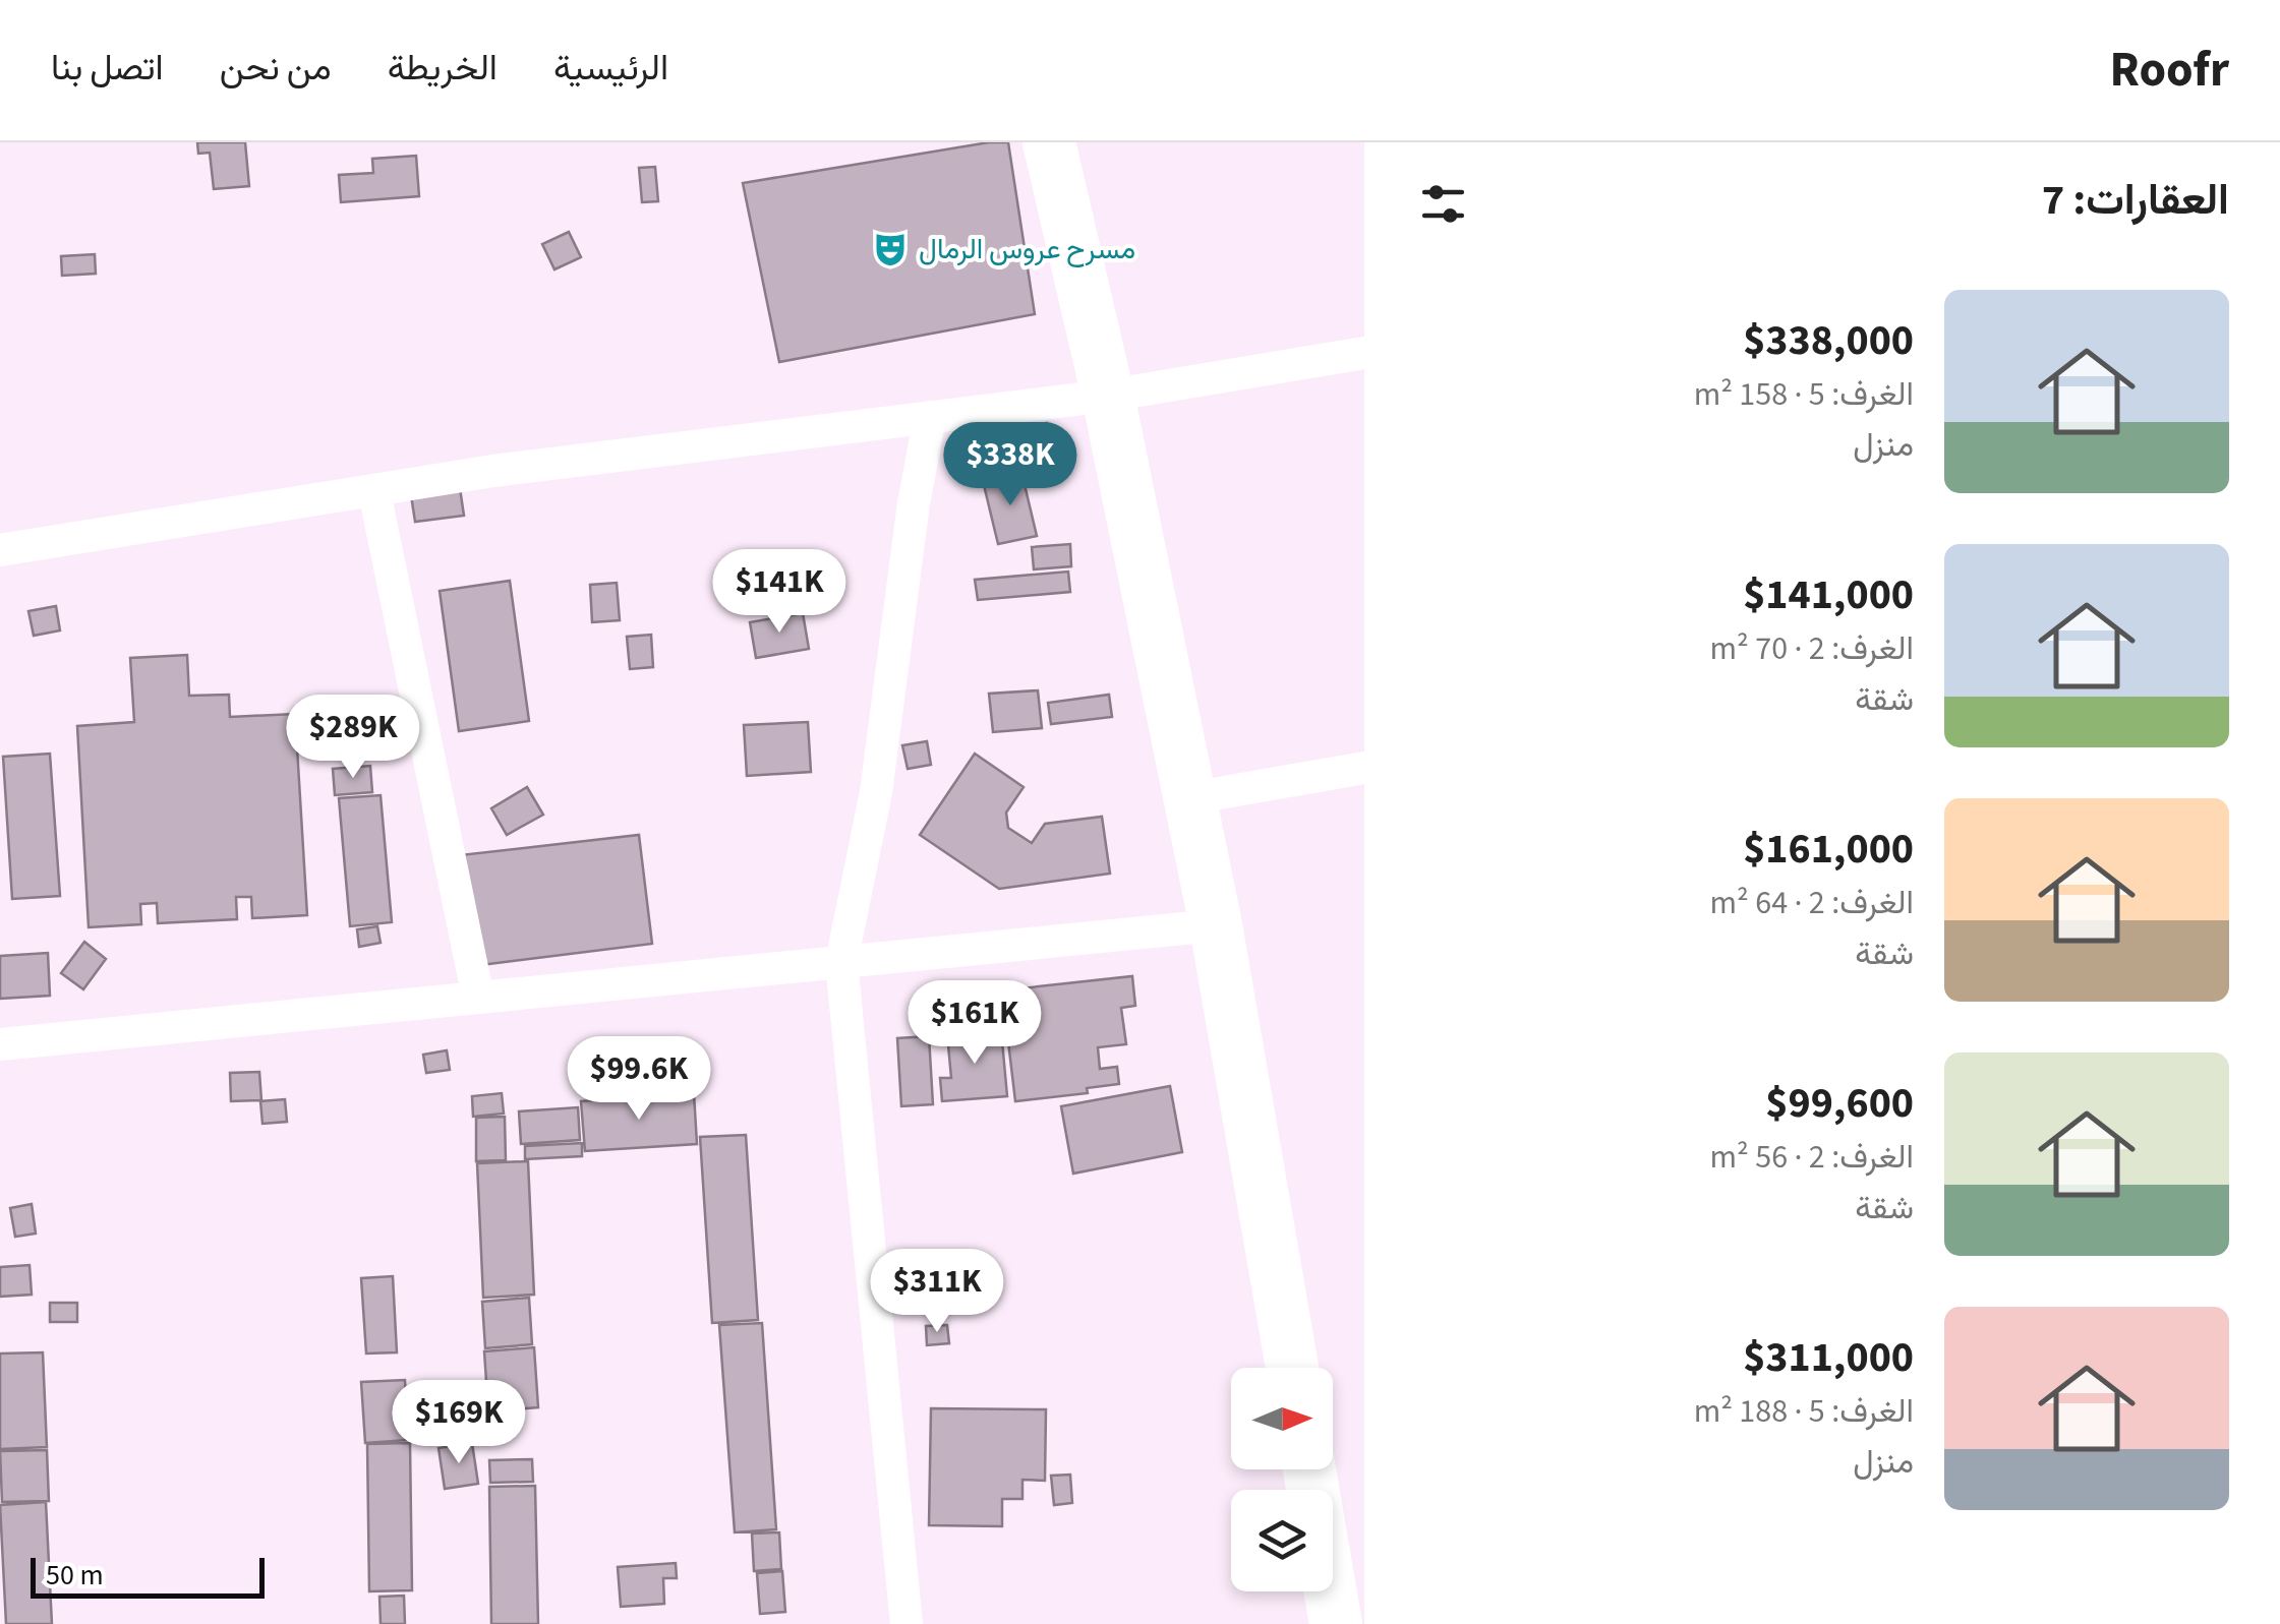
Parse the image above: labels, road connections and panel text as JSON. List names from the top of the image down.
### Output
{
  "places": {
    "theatre": ["مسرح عروس الرمال"]
  },
  "scale_bar": "50 m",
  "north": "right",
  "page": {
    "header": "Roofr",
    "nav": [
      "الرئيسية",
      "الخريطة",
      "من نحن",
      "اتصل بنا"
    ],
    "heading": "العقارات: 7",
    "list": [
      {
        "name": "$338,000",
        "note": "الغرف: 5 · 158 m² · منزل"
      },
      {
        "name": "$141,000",
        "note": "الغرف: 2 · 70 m² · شقة"
      },
      {
        "name": "$161,000",
        "note": "الغرف: 2 · 64 m² · شقة"
      },
      {
        "name": "$99,600",
        "note": "الغرف: 2 · 56 m² · شقة"
      },
      {
        "name": "$311,000",
        "note": "الغرف: 5 · 188 m² · منزل"
      }
    ],
    "price": [
      "$338K",
      "$141K",
      "$289K",
      "$161K",
      "$99.6K",
      "$311K",
      "$169K"
    ],
    "scale": "50 m"
  }
}
